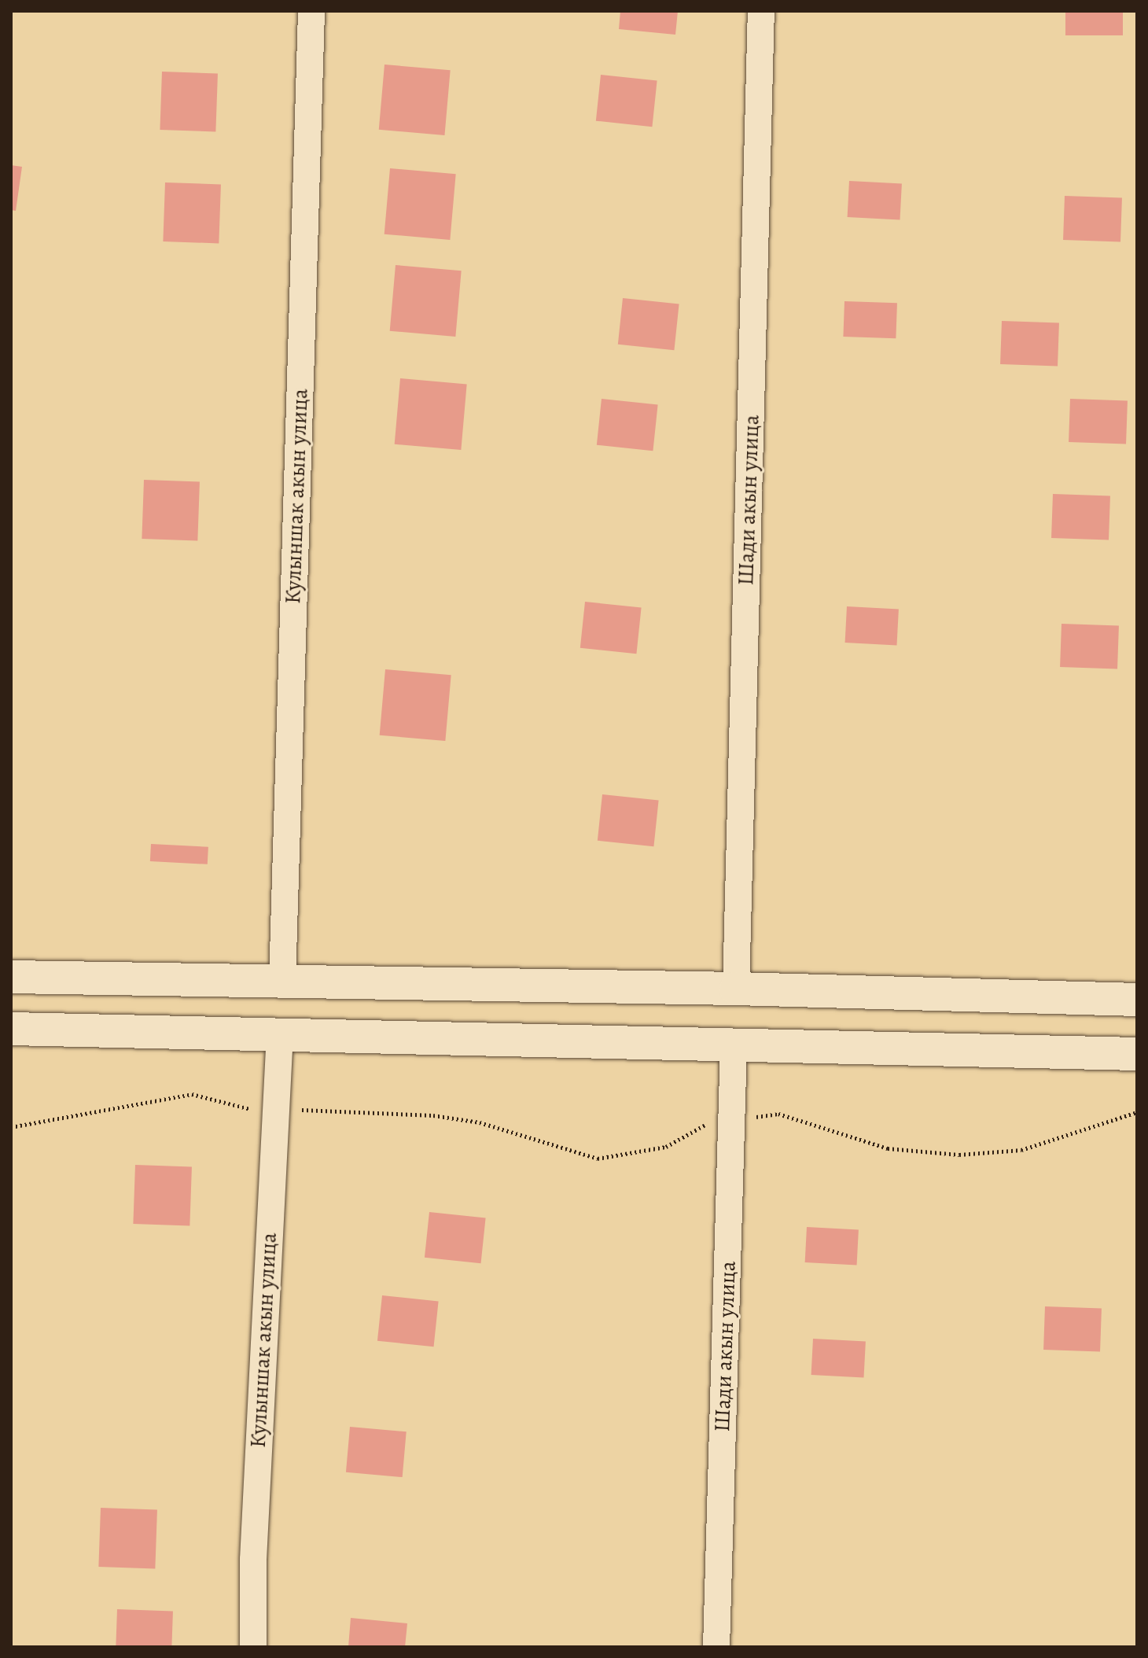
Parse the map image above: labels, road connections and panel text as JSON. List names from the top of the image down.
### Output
{
  "streets": {
    "street": ["Кулыншак акын улица", "Шади акын улица"]
  }
}
